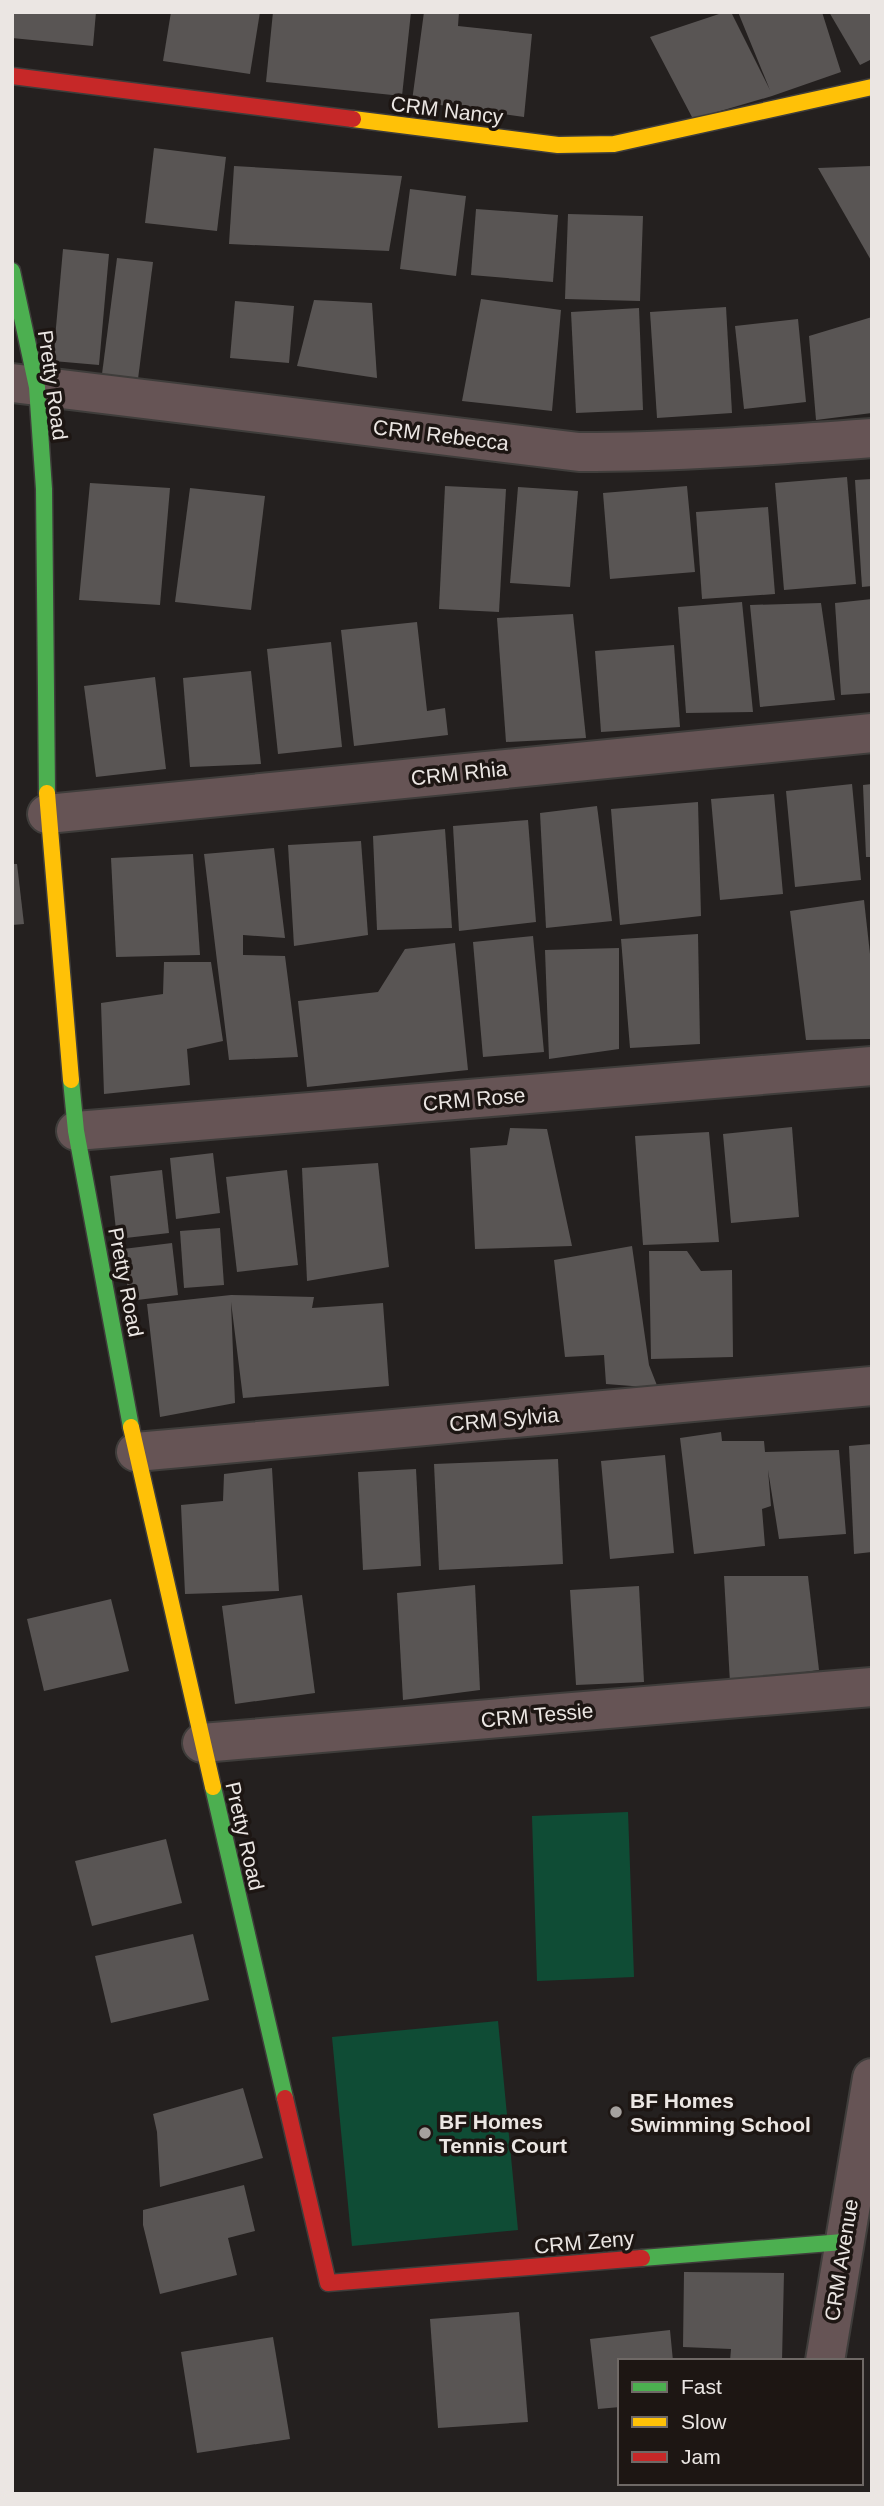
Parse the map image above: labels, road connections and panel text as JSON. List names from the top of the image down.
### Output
{
  "streets": {
    "street": [
      "CRM Nancy",
      "Pretty Road",
      "CRM Rebecca",
      "CRM Rhia",
      "CRM Rose",
      "CRM Sylvia",
      "CRM Tessie",
      "CRM Zeny",
      "CRM Avenue"
    ]
  },
  "crossings": [
    ["Pretty Road", "CRM Rebecca"],
    ["Pretty Road", "CRM Rhia"],
    ["Pretty Road", "CRM Rose"],
    ["Pretty Road", "CRM Sylvia"],
    ["Pretty Road", "CRM Tessie"],
    ["Pretty Road", "CRM Zeny"],
    ["CRM Zeny", "CRM Avenue"]
  ],
  "places": ["BF Homes Swimming School", "BF Homes Tennis Court"],
  "legend": ["Fast", "Slow", "Jam"]
}
